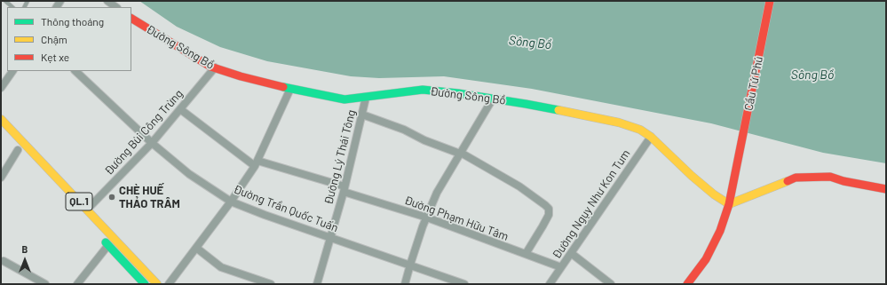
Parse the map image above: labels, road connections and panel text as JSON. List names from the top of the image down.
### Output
{
  "streets": {
    "main road": ["Đường Sông Bồ", "Cầu Tứ Phú", "QL.1"],
    "street": [
      "Đường Bùi Công Trừng",
      "Đường Lý Thái Tông",
      "Đường Ngụy Như Kon Tum",
      "Đường Trần Quốc Tuấn",
      "Đường Phạm Hữu Tâm"
    ]
  },
  "crossings": [
    ["Đường Sông Bồ", "Cầu Tứ Phú"],
    ["Đường Sông Bồ", "Đường Bùi Công Trừng"],
    ["Đường Sông Bồ", "Đường Lý Thái Tông"],
    ["Đường Sông Bồ", "Đường Ngụy Như Kon Tum"],
    ["Đường Bùi Công Trừng", "QL.1"],
    ["Đường Bùi Công Trừng", "Đường Trần Quốc Tuấn"],
    ["Đường Lý Thái Tông", "Đường Trần Quốc Tuấn"],
    ["Đường Lý Thái Tông", "Đường Phạm Hữu Tâm"],
    ["Đường Ngụy Như Kon Tum", "Đường Phạm Hữu Tâm"]
  ],
  "water": ["Sông Bồ"],
  "places": ["CHÈ HUẾ THẢO TRÂM"],
  "legend": ["Thông thoáng", "Chậm", "Kẹt xe"],
  "north": "top"
}
